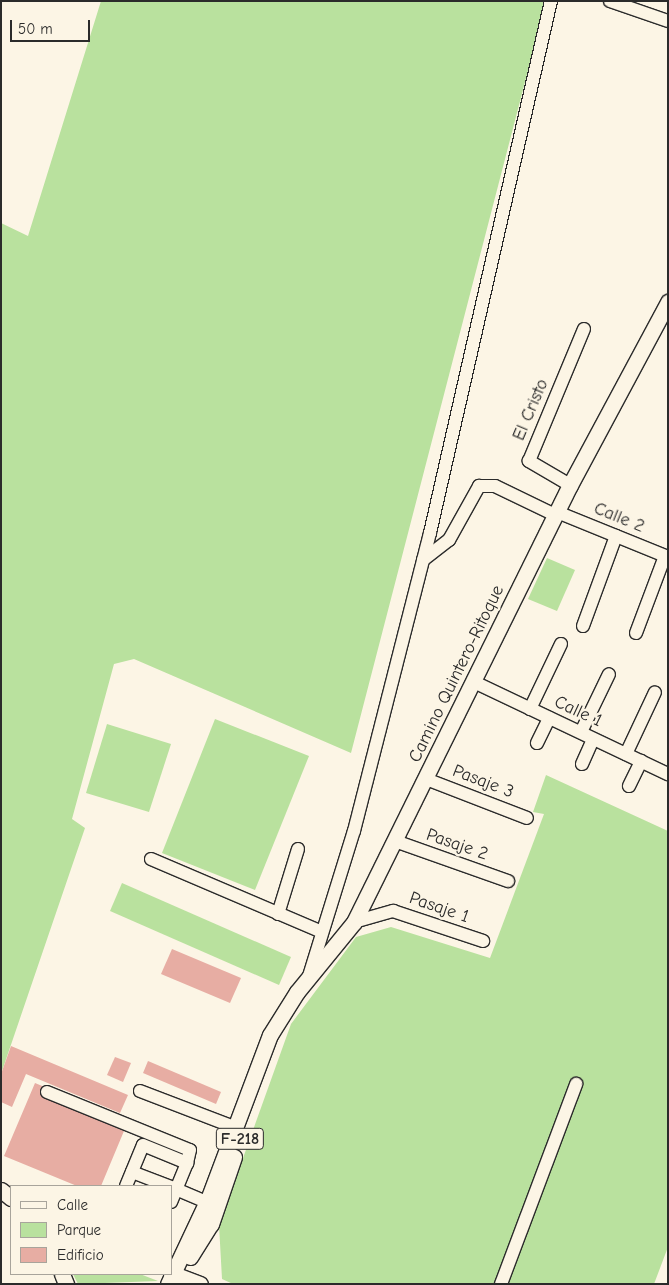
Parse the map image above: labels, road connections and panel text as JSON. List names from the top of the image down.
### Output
{
  "streets": {
    "main road": ["Camino Quintero-Ritoque", "F-218"],
    "street": [
      "El Cristo",
      "Calle 2",
      "Calle 1",
      "Pasaje 3",
      "Pasaje 2",
      "Pasaje 1"
    ]
  },
  "crossings": [
    ["El Cristo", "Camino Quintero-Ritoque"],
    ["Calle 2", "Camino Quintero-Ritoque"],
    ["Camino Quintero-Ritoque", "Calle 1"],
    ["Camino Quintero-Ritoque", "Pasaje 3"],
    ["Camino Quintero-Ritoque", "Pasaje 2"],
    ["Camino Quintero-Ritoque", "Pasaje 1"]
  ],
  "legend": ["Calle", "Parque", "Edificio"],
  "scale_bar": "50 m"
}
